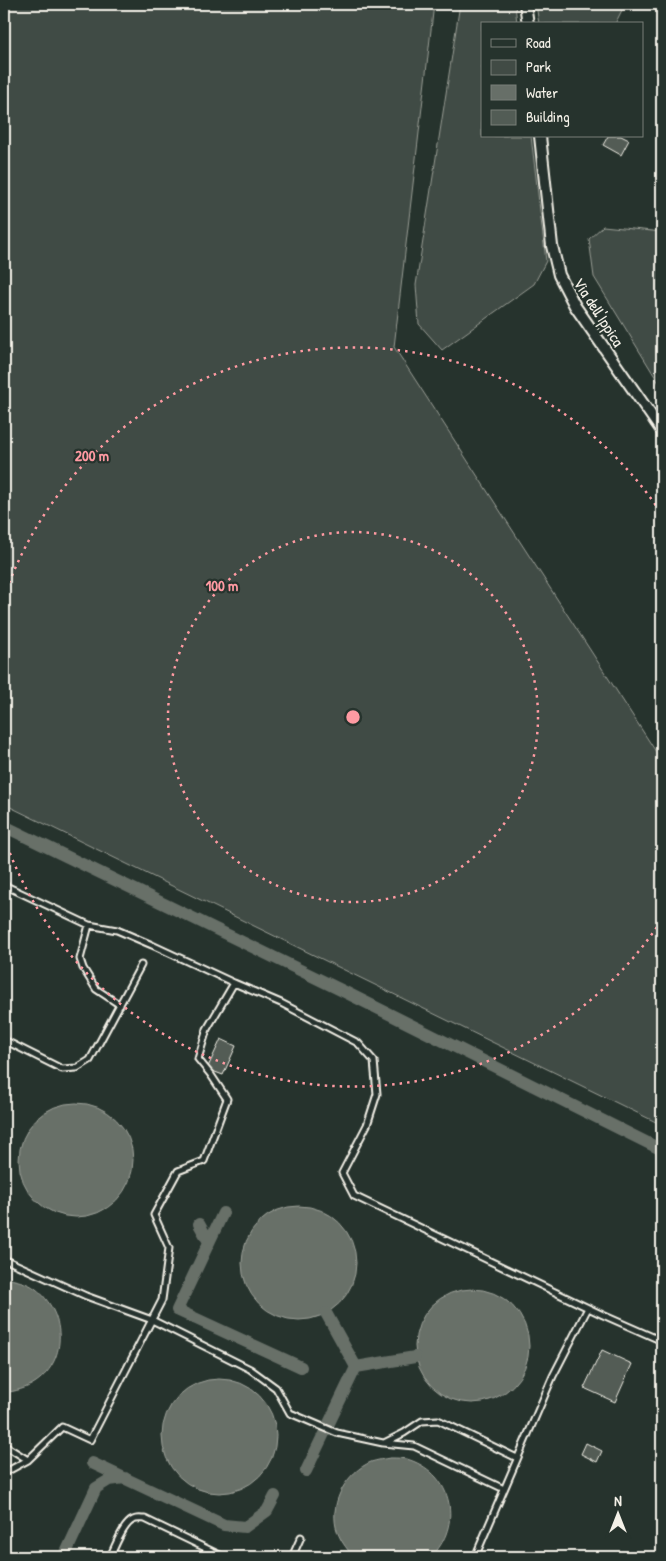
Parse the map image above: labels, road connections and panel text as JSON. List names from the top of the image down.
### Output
{
  "streets": {
    "street": ["Via dell'Ippica"]
  },
  "legend": [
    "Road",
    "Park",
    "Water",
    "Building"
  ],
  "north": "top",
  "rings": ["200 m", "100 m"]
}
